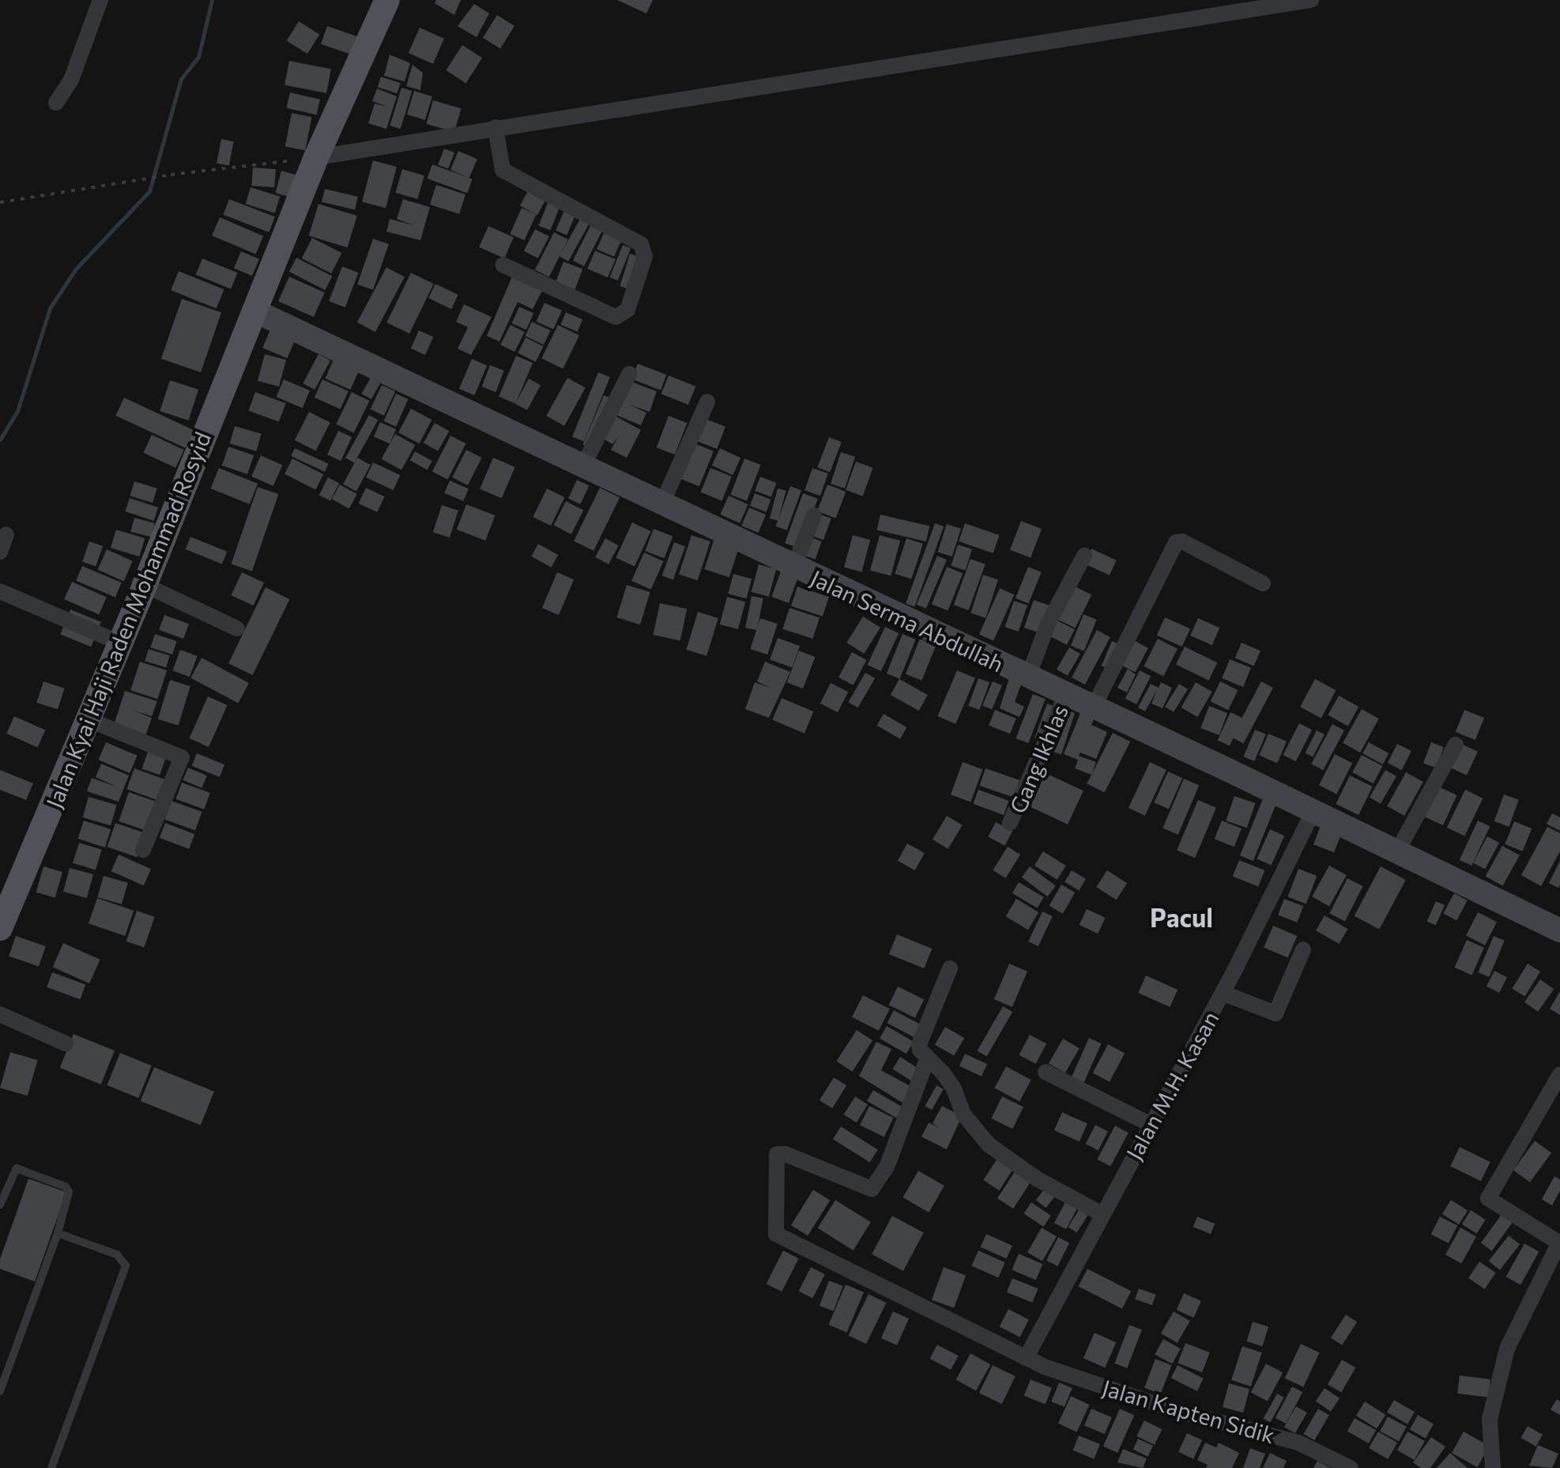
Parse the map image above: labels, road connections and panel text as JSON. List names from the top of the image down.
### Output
{
  "streets": {
    "main road": ["Jalan Kyai Haji Raden Mohammad Rosyid", "Jalan Serma Abdullah"],
    "street": ["Gang Ikhlas", "Jalan M.H. Kasan", "Jalan Kapten Sidik"]
  },
  "crossings": [
    ["Jalan Kyai Haji Raden Mohammad Rosyid", "Jalan Serma Abdullah"],
    ["Jalan Serma Abdullah", "Gang Ikhlas"],
    ["Jalan Serma Abdullah", "Jalan M.H. Kasan"],
    ["Jalan M.H. Kasan", "Jalan Kapten Sidik"]
  ],
  "districts": ["Pacul"]
}
